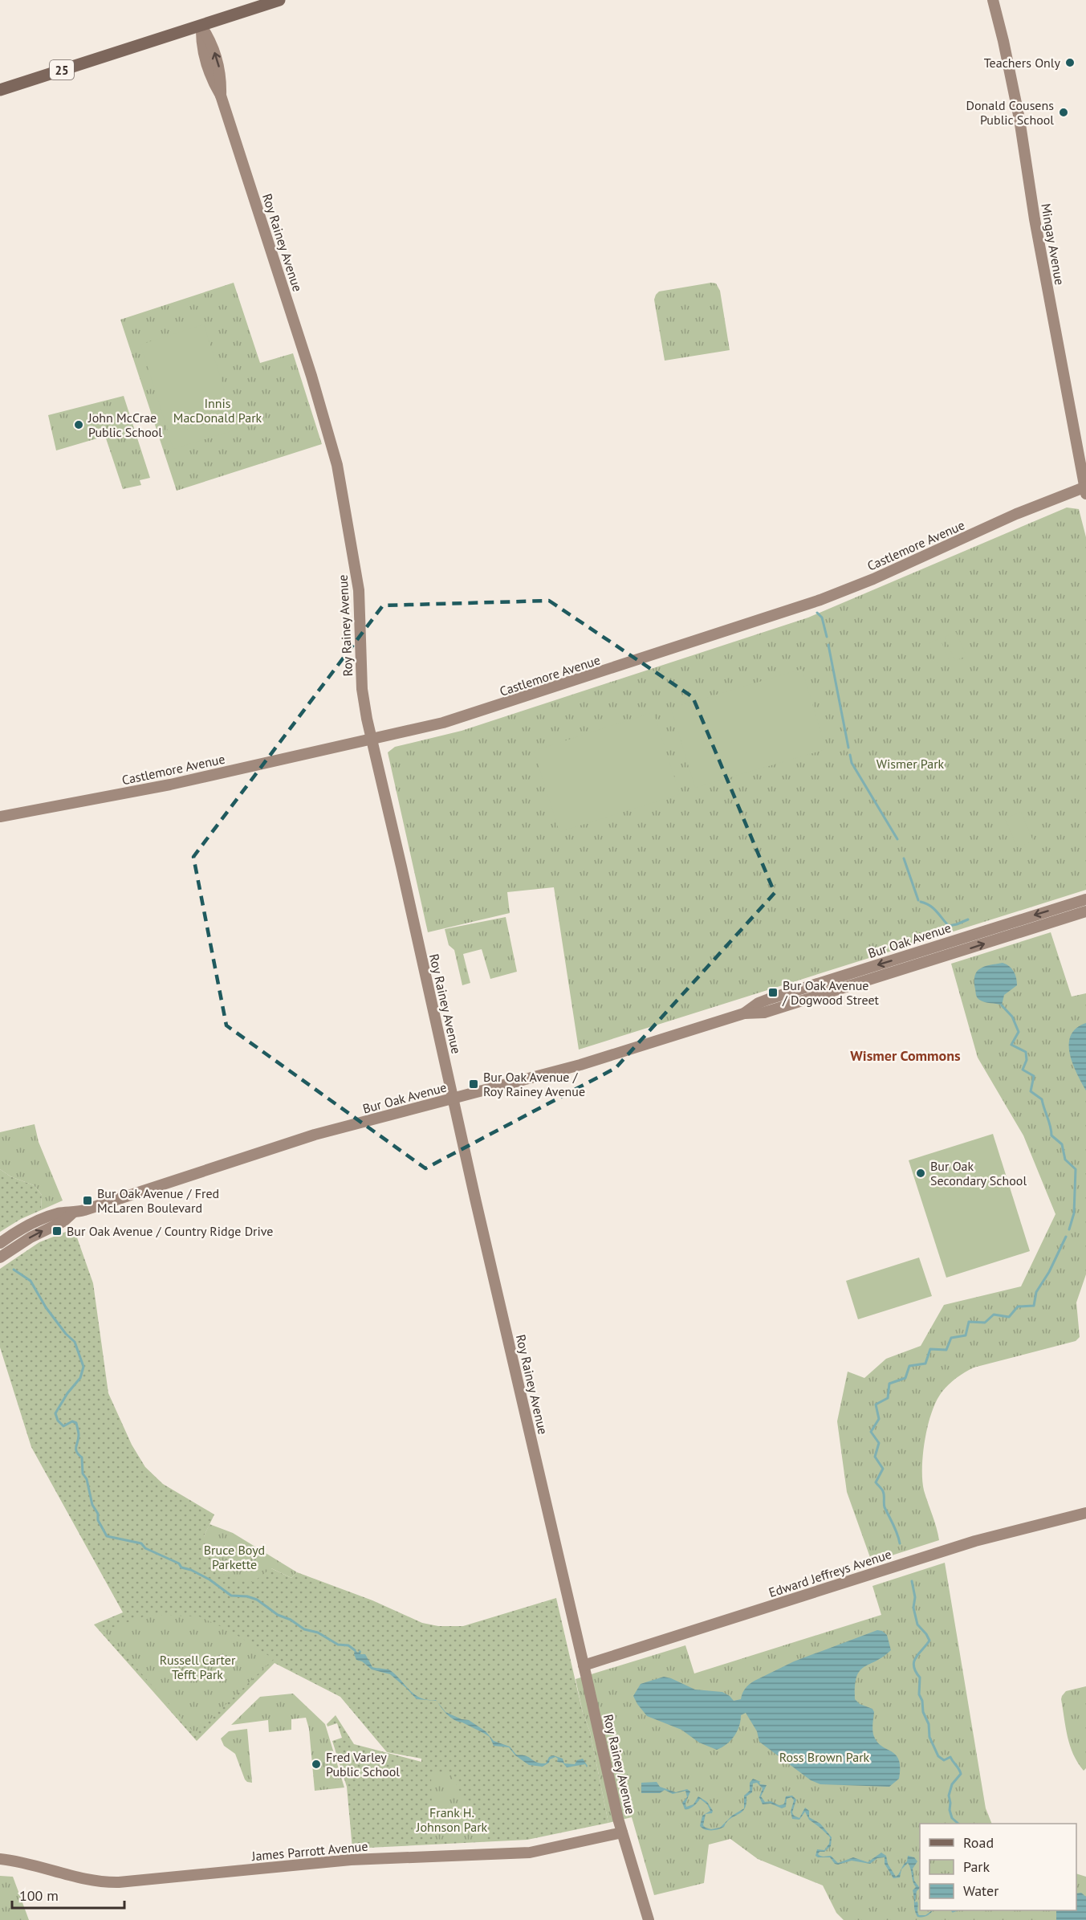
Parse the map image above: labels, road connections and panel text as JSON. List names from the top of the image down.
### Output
{
  "streets": {
    "main road": ["25"],
    "street": [
      "Roy Rainey Avenue",
      "Mingay Avenue",
      "Castlemore Avenue",
      "Bur Oak Avenue",
      "Edward Jeffreys Avenue",
      "James Parrott Avenue"
    ]
  },
  "crossings": [
    ["25", "Roy Rainey Avenue"],
    ["Roy Rainey Avenue", "Castlemore Avenue"],
    ["Roy Rainey Avenue", "Bur Oak Avenue"],
    ["Roy Rainey Avenue", "Edward Jeffreys Avenue"],
    ["Roy Rainey Avenue", "James Parrott Avenue"],
    ["Mingay Avenue", "Castlemore Avenue"]
  ],
  "districts": ["Wismer Commons"],
  "parks": [
    "Innis MacDonald Park",
    "Wismer Park",
    "Bruce Boyd Parkette",
    "Russell Carter Tefft Park",
    "Ross Brown Park",
    "Frank H. Johnson Park"
  ],
  "places": {
    "other": [
      "Teachers Only",
      "Donald Cousens Public School",
      "John McCrae Public School",
      "Bur Oak Secondary School",
      "Fred Varley Public School"
    ],
    "transit": [
      "Bur Oak Avenue / Dogwood Street",
      "Bur Oak Avenue / Roy Rainey Avenue",
      "Bur Oak Avenue / Fred McLaren Boulevard",
      "Bur Oak Avenue / Country Ridge Drive"
    ]
  },
  "legend": ["Road", "Park", "Water"],
  "scale_bar": "100 m"
}
